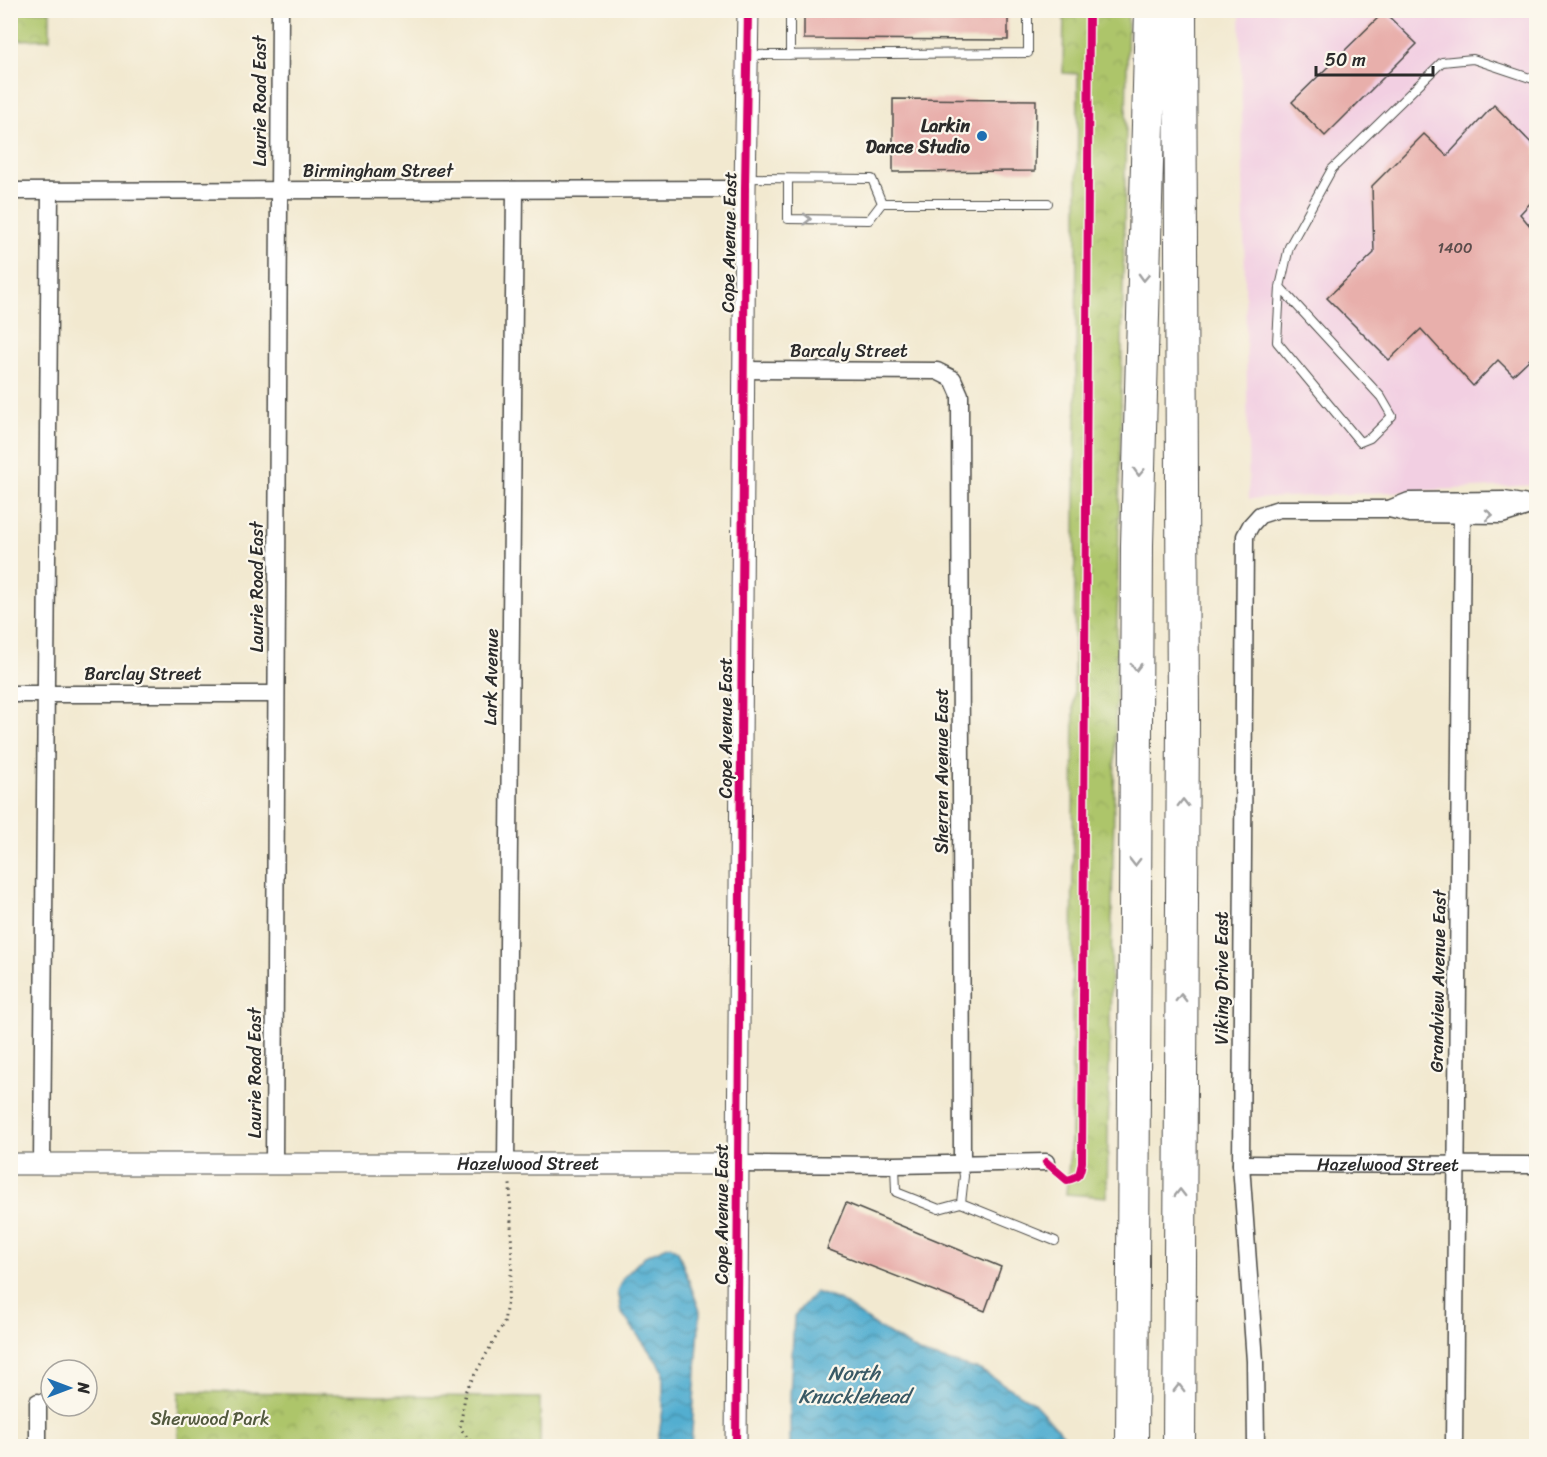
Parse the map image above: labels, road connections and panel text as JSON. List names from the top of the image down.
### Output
{
  "streets": {
    "street": [
      "Laurie Road East",
      "Birmingham Street",
      "Cope Avenue East",
      "Barcaly Street",
      "Barclay Street",
      "Lark Avenue",
      "Sherren Avenue East",
      "Viking Drive East",
      "Grandview Avenue East",
      "Hazelwood Street"
    ]
  },
  "crossings": [
    ["Laurie Road East", "Birmingham Street"],
    ["Laurie Road East", "Barclay Street"],
    ["Laurie Road East", "Hazelwood Street"],
    ["Birmingham Street", "Cope Avenue East"],
    ["Birmingham Street", "Lark Avenue"],
    ["Cope Avenue East", "Barcaly Street"],
    ["Cope Avenue East", "Hazelwood Street"],
    ["Barcaly Street", "Sherren Avenue East"],
    ["Lark Avenue", "Hazelwood Street"],
    ["Sherren Avenue East", "Hazelwood Street"],
    ["Viking Drive East", "Hazelwood Street"],
    ["Grandview Avenue East", "Hazelwood Street"]
  ],
  "water": ["North Knucklehead"],
  "parks": ["Sherwood Park"],
  "places": ["Larkin Dance Studio"],
  "house_numbers": ["1400"],
  "scale_bar": "50 m",
  "north": "right"
}
